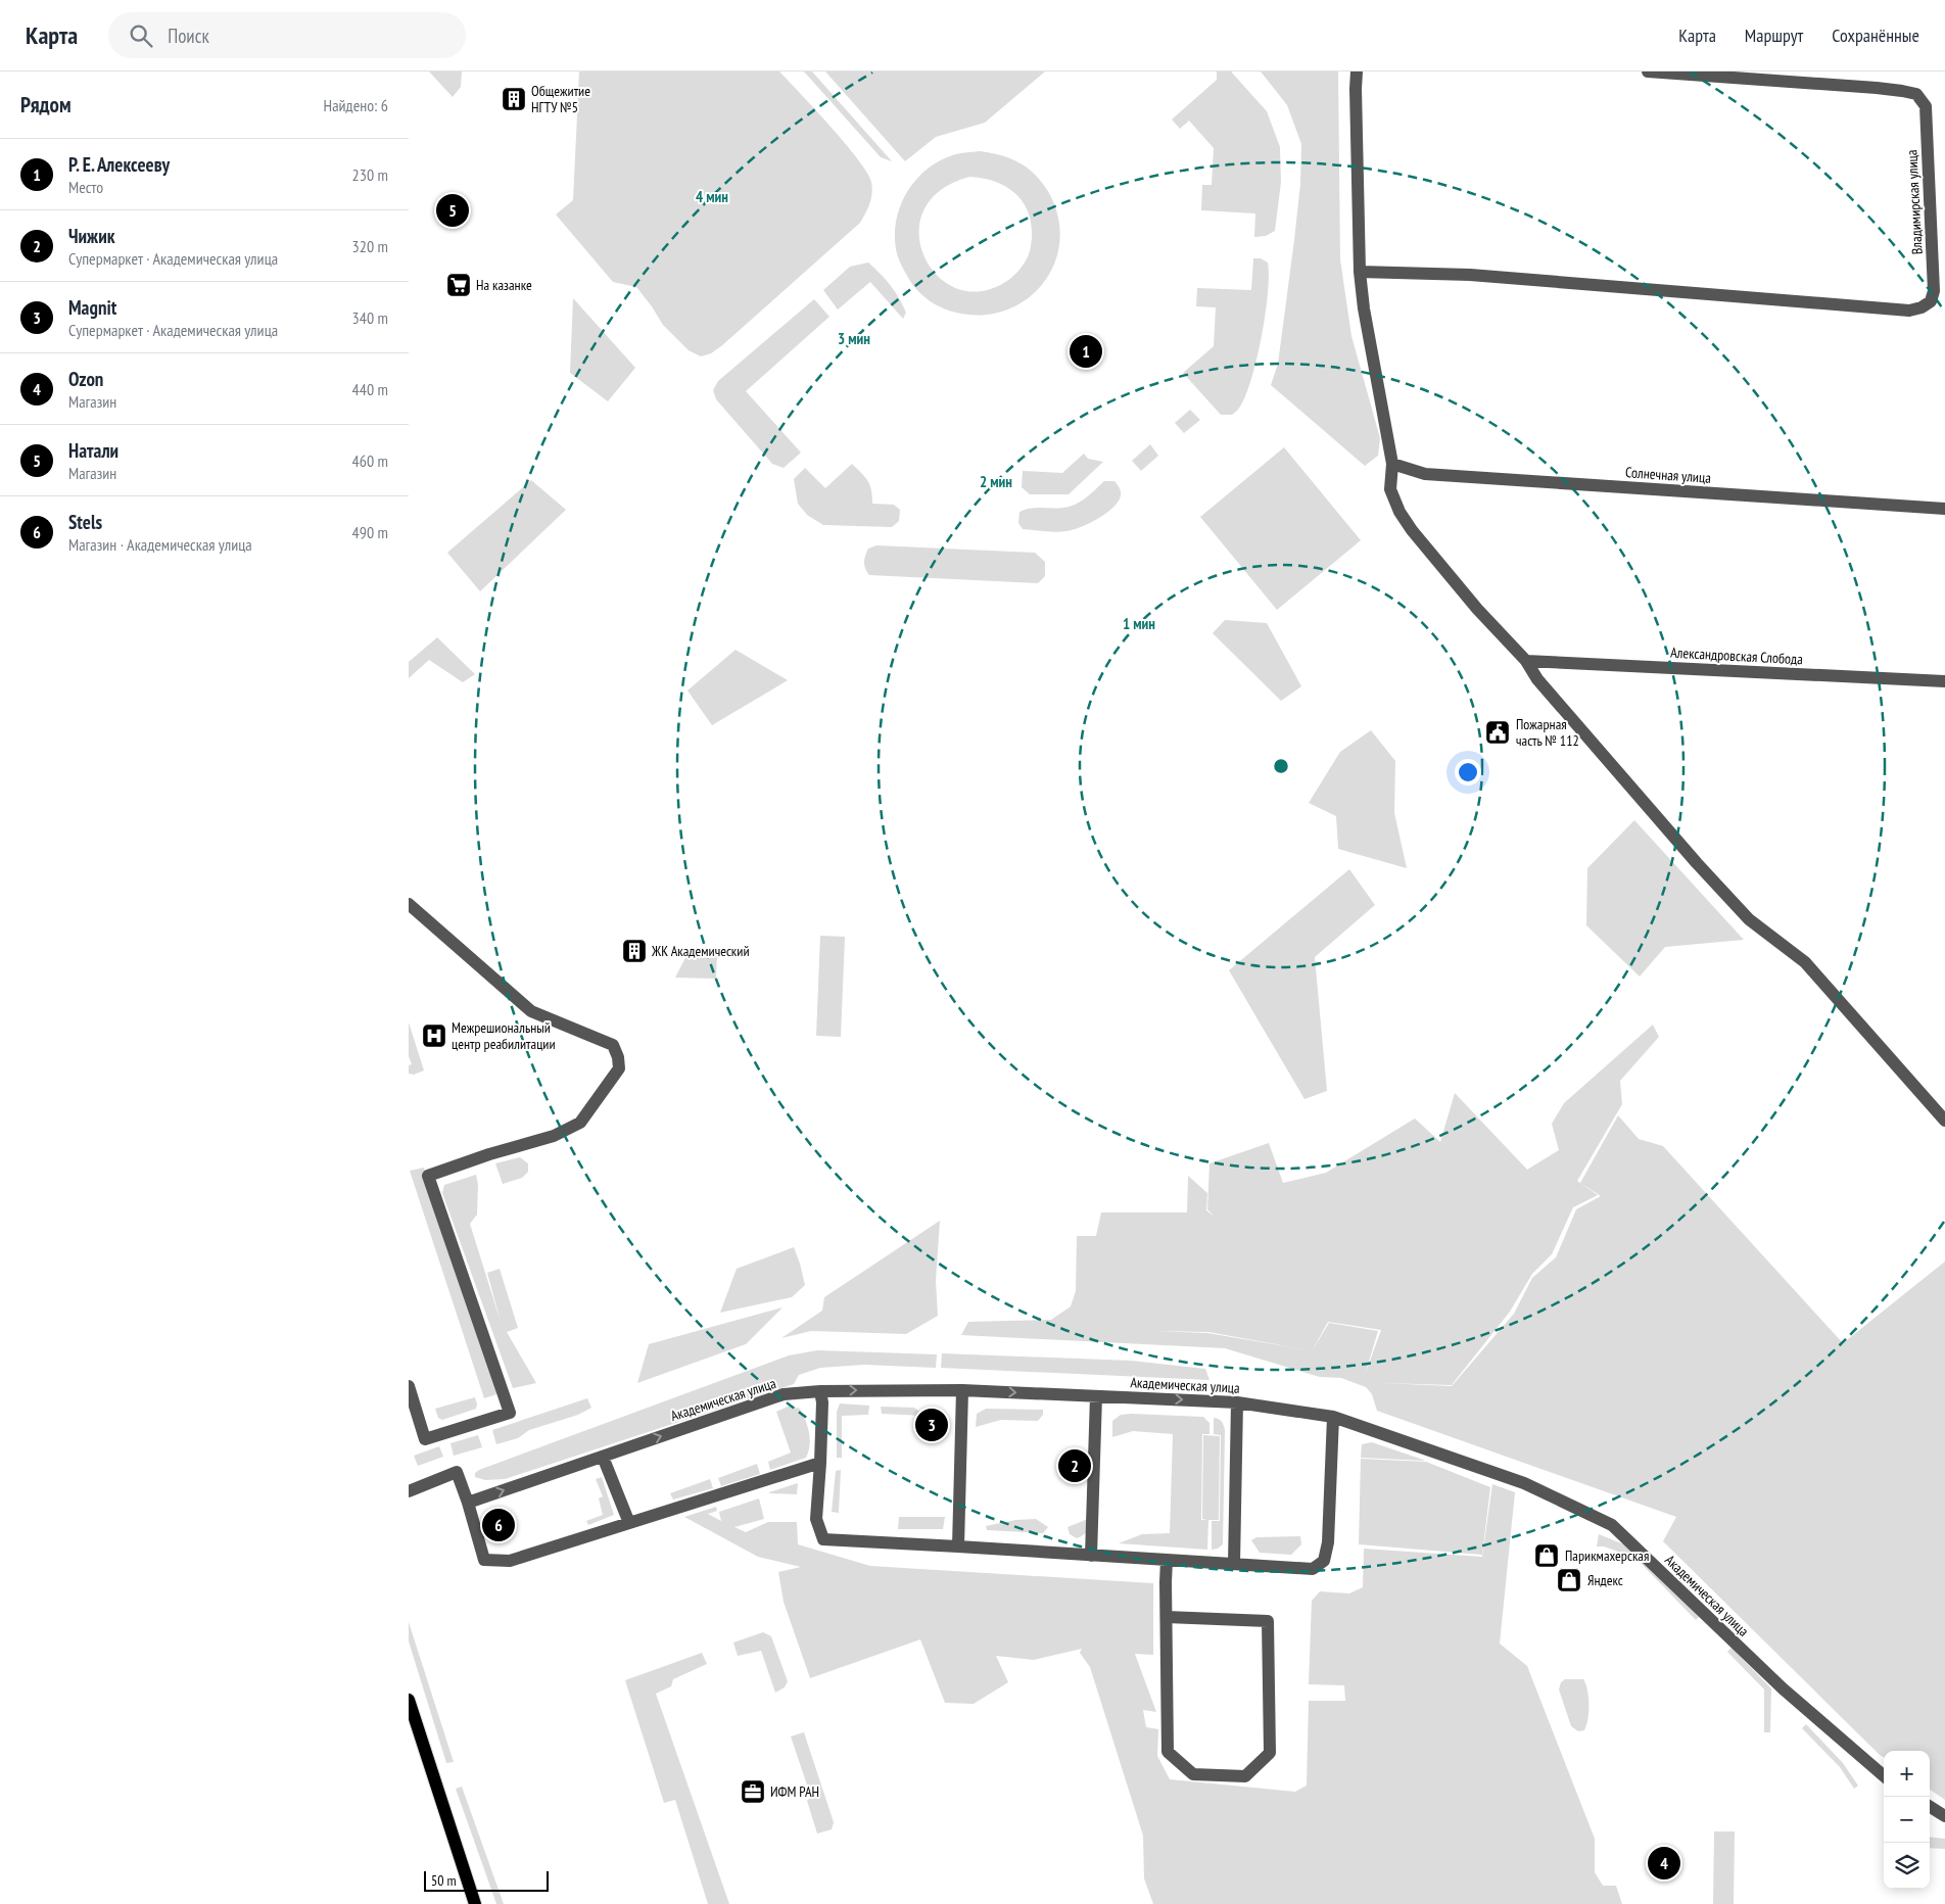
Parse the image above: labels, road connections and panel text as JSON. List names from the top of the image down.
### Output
{
  "streets": {
    "street": [
      "Владимирская улица",
      "Солнечная улица",
      "Александровская Слобода",
      "Академическая улица"
    ]
  },
  "one_way": ["Академическая улица"],
  "places": {
    "building": ["Общежитие НГТУ №5", "ЖК Академический"],
    "supermarket": ["На казанке"],
    "public building": ["Пожарная часть № 112"],
    "hospital": ["Межрешиональный центр реабилитации"],
    "shop": ["Парикмахерская", "Яндекс"],
    "office": ["ИФМ РАН"]
  },
  "scale_bar": "50 m",
  "page": {
    "header": "Карта",
    "search": "Поиск",
    "nav": ["Карта", "Маршрут", "Сохранённые"],
    "heading": ["Рядом", "Найдено: 6"],
    "list": [
      {
        "mark": "1",
        "name": "Р. Е. Алексееву",
        "note": "Место",
        "value": "230 m"
      },
      {
        "mark": "2",
        "name": "Чижик",
        "note": "Супермаркет · Академическая улица",
        "value": "320 m"
      },
      {
        "mark": "3",
        "name": "Magnit",
        "note": "Супермаркет · Академическая улица",
        "value": "340 m"
      },
      {
        "mark": "4",
        "name": "Ozon",
        "note": "Магазин",
        "value": "440 m"
      },
      {
        "mark": "5",
        "name": "Натали",
        "note": "Магазин",
        "value": "460 m"
      },
      {
        "mark": "6",
        "name": "Stels",
        "note": "Магазин · Академическая улица",
        "value": "490 m"
      }
    ],
    "pins": [
      "5",
      "1",
      "3",
      "2",
      "6",
      "4"
    ],
    "map_buttons": ["+", "−"],
    "scale": "50 m"
  },
  "rings": [
    "4 мин",
    "3 мин",
    "2 мин",
    "1 мин"
  ]
}
